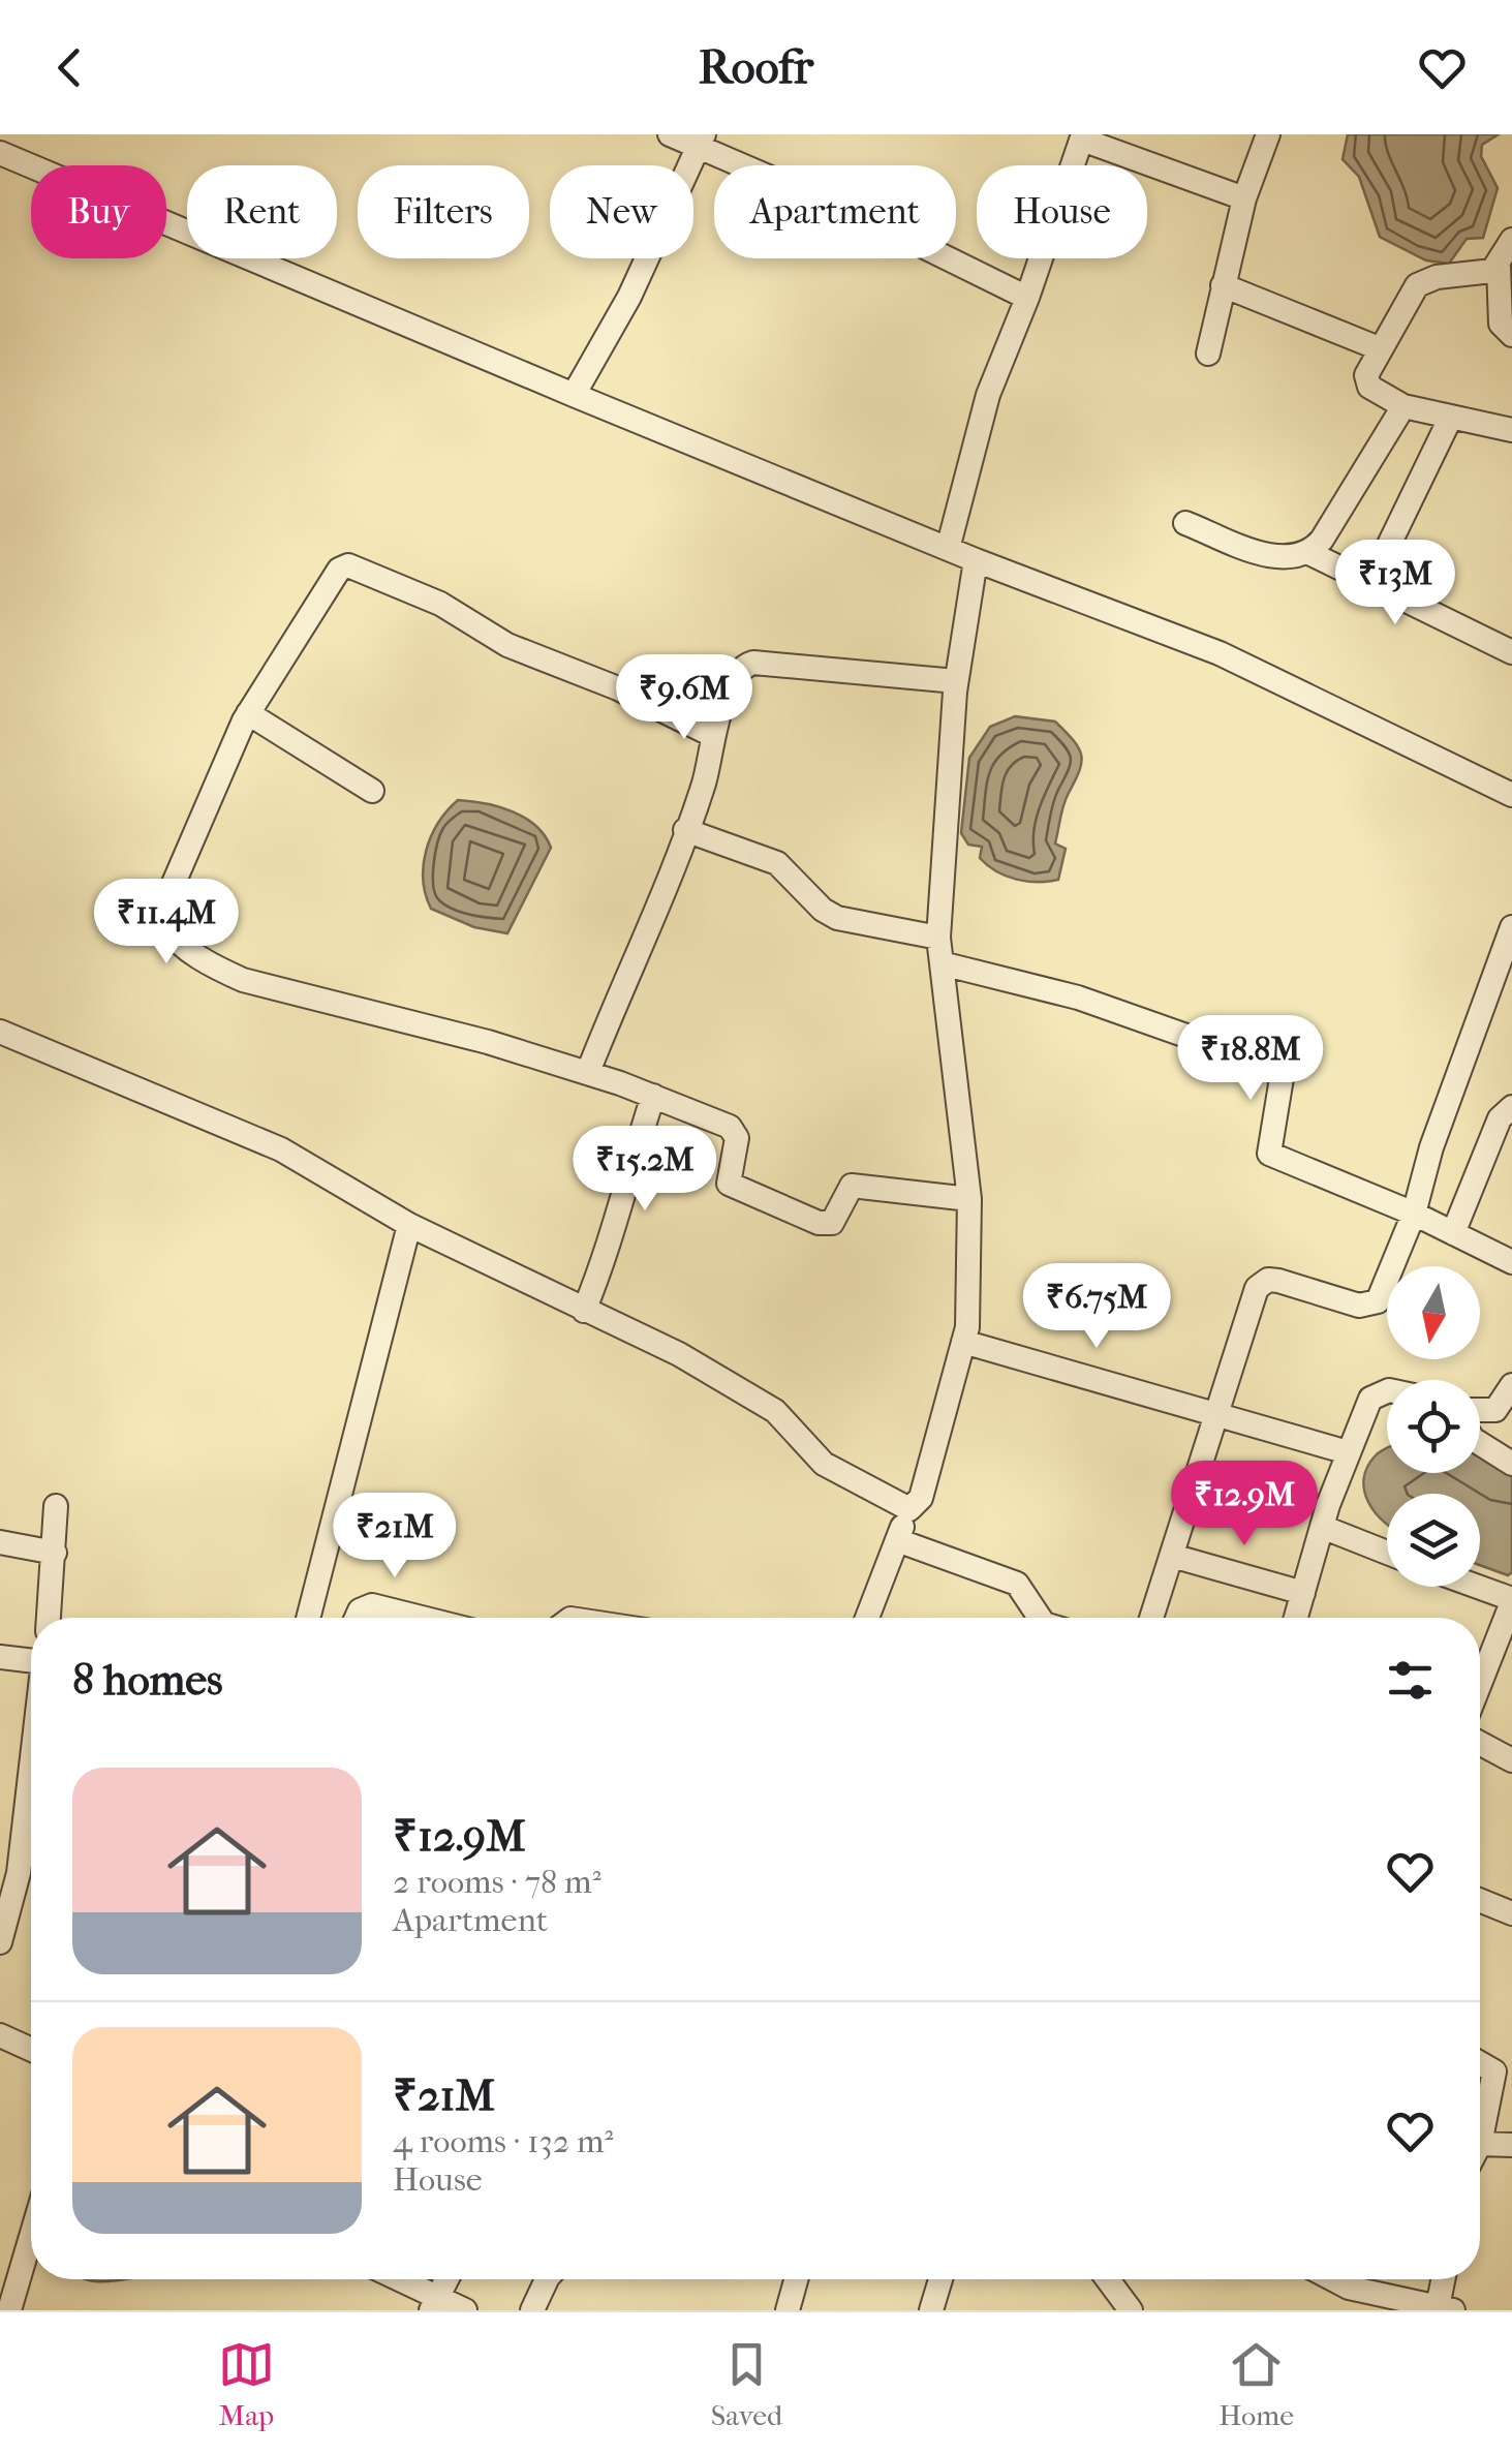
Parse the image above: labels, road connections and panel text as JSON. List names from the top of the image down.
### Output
{
  "north": "bottom",
  "page": {
    "header": "Roofr",
    "chip": [
      "Buy",
      "Rent",
      "Filters",
      "New",
      "Apartment",
      "House"
    ],
    "price": [
      "₹13M",
      "₹9.6M",
      "₹11.4M",
      "₹18.8M",
      "₹15.2M",
      "₹6.75M",
      "₹12.9M",
      "₹21M"
    ],
    "heading": "8 homes",
    "list": [
      {
        "name": "₹12.9M",
        "note": "2 rooms · 78 m² · Apartment"
      },
      {
        "name": "₹21M",
        "note": "4 rooms · 132 m² · House"
      }
    ],
    "tabs": ["Map", "Saved", "Home"]
  }
}
